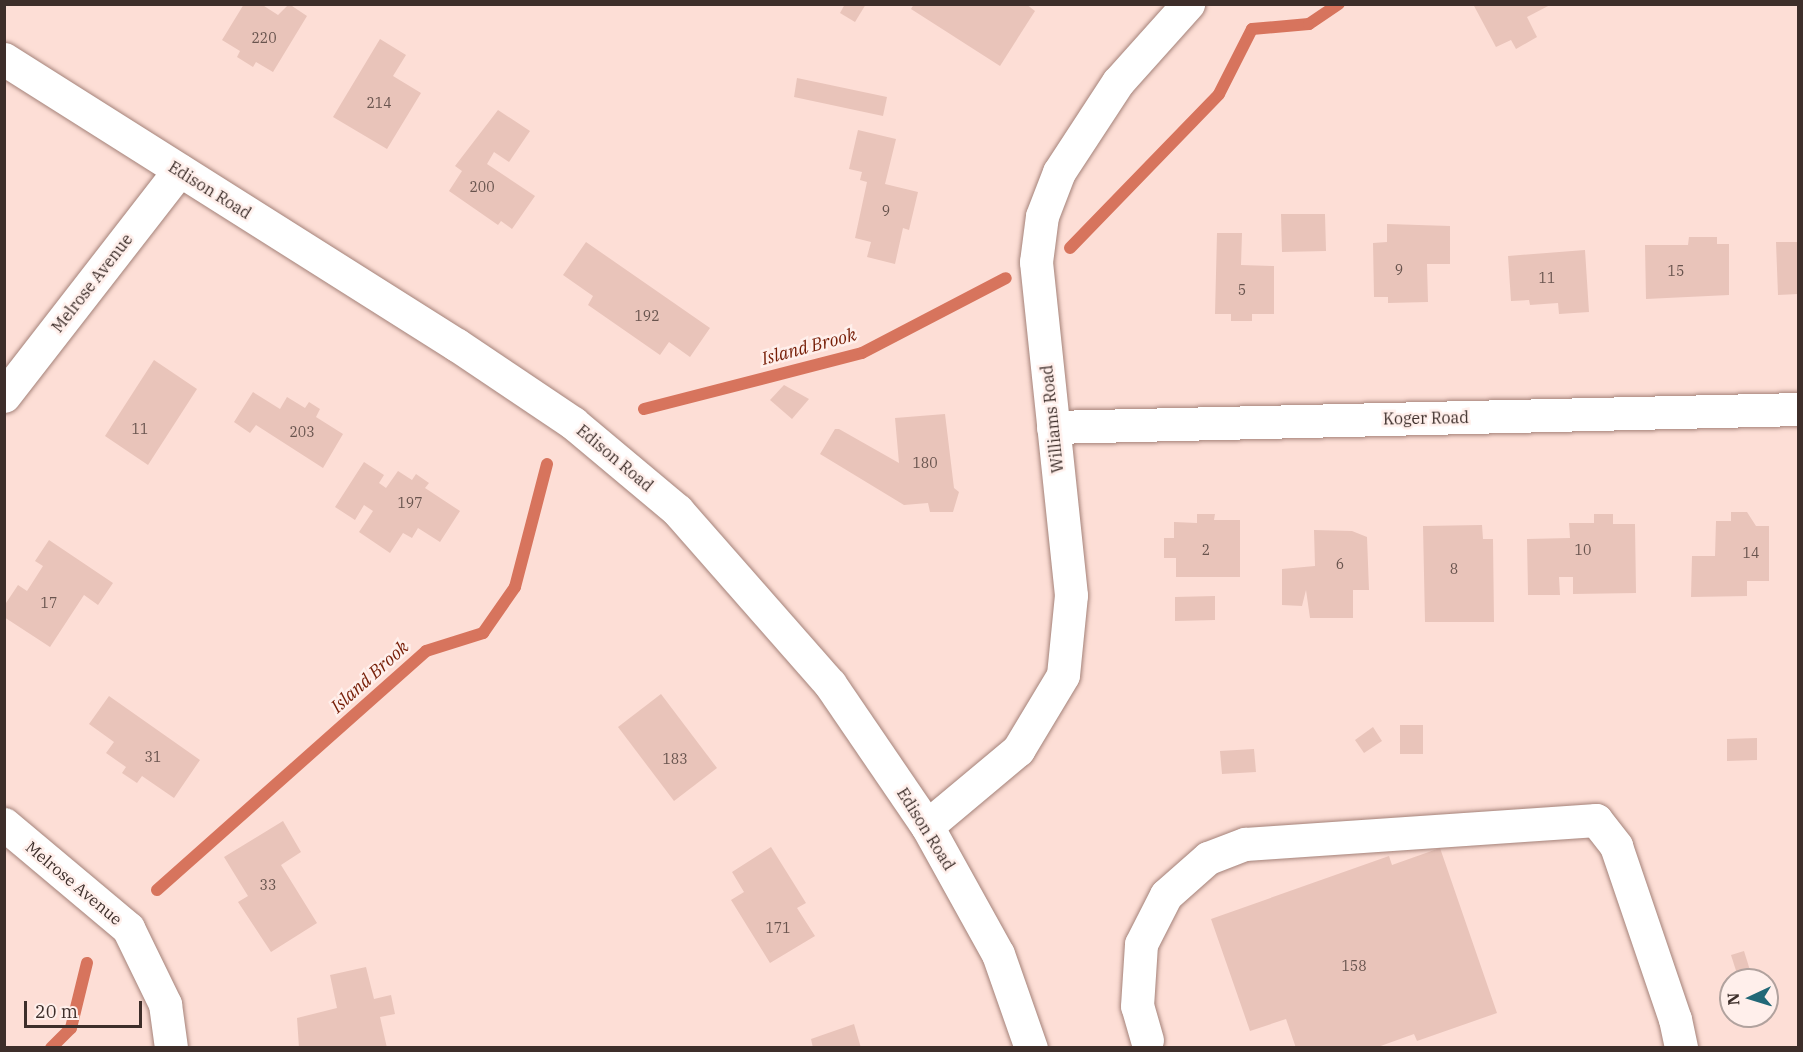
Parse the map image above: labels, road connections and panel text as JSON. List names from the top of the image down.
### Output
{
  "streets": {
    "street": [
      "Edison Road",
      "Melrose Avenue",
      "Koger Road",
      "Williams Road"
    ]
  },
  "crossings": [
    ["Edison Road", "Melrose Avenue"],
    ["Edison Road", "Williams Road"],
    ["Koger Road", "Williams Road"]
  ],
  "water": ["Island Brook"],
  "house_numbers": [
    "220",
    "214",
    "200",
    "9",
    "9",
    "15",
    "11",
    "5",
    "192",
    "11",
    "203",
    "180",
    "197",
    "2",
    "10",
    "14",
    "6",
    "8",
    "17",
    "31",
    "183",
    "33",
    "171",
    "158"
  ],
  "scale_bar": "20 m",
  "north": "left"
}
